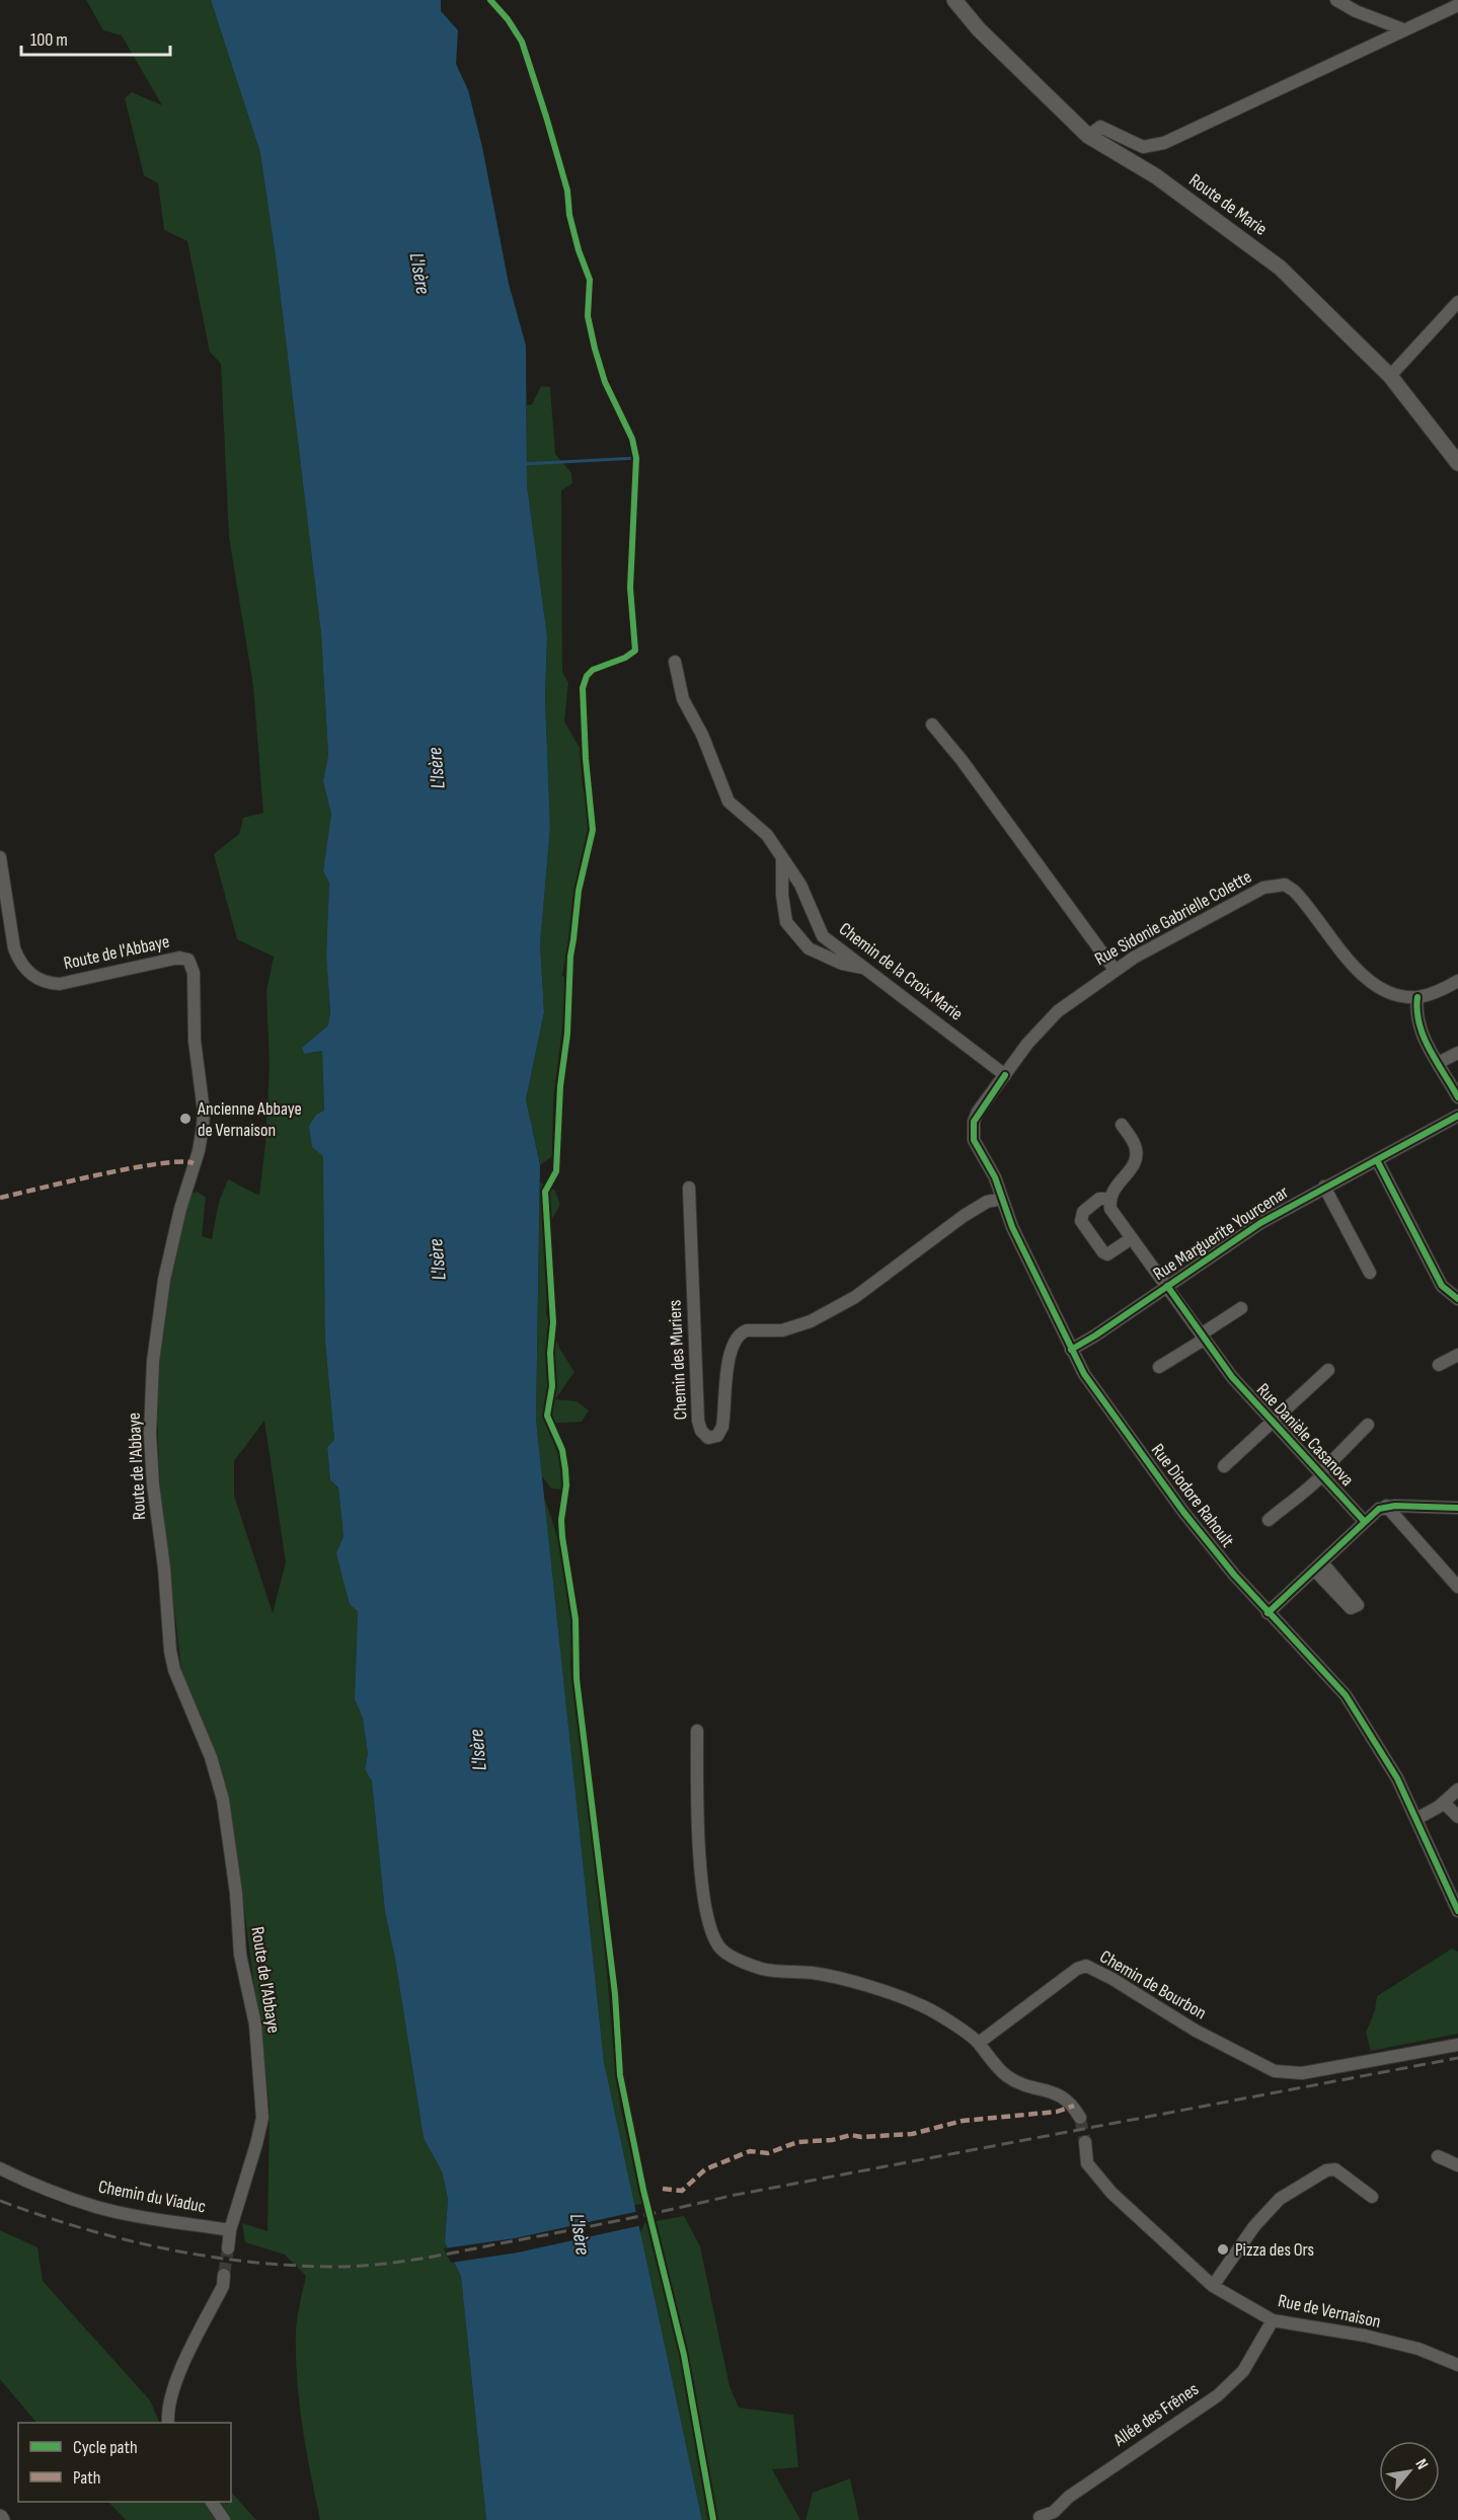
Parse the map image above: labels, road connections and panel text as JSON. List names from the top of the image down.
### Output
{
  "streets": {
    "street": [
      "Route de Marie",
      "Rue Sidonie Gabrielle Colette",
      "Route de l'Abbaye",
      "Chemin de la Croix Marie",
      "Rue Marguerite Yourcenar",
      "Chemin des Muriers",
      "Rue Danièle Casanova",
      "Rue Diodore Rahoult",
      "Chemin de Bourbon",
      "Chemin du Viaduc",
      "Rue de Vernaison",
      "Allée des Frênes"
    ]
  },
  "crossings": [
    ["Rue Sidonie Gabrielle Colette", "Chemin de la Croix Marie"],
    ["Rue Sidonie Gabrielle Colette", "Rue Diodore Rahoult"],
    ["Route de l'Abbaye", "Chemin du Viaduc"],
    ["Chemin de la Croix Marie", "Rue Diodore Rahoult"],
    ["Rue Marguerite Yourcenar", "Rue Danièle Casanova"],
    ["Rue Marguerite Yourcenar", "Rue Diodore Rahoult"],
    ["Chemin des Muriers", "Rue Diodore Rahoult"],
    ["Rue de Vernaison", "Allée des Frênes"]
  ],
  "water": ["L'Isère"],
  "places": ["Ancienne Abbaye de Vernaison", "Pizza des Ors"],
  "legend": ["Cycle path", "Path"],
  "scale_bar": "100 m",
  "north": "top right"
}
